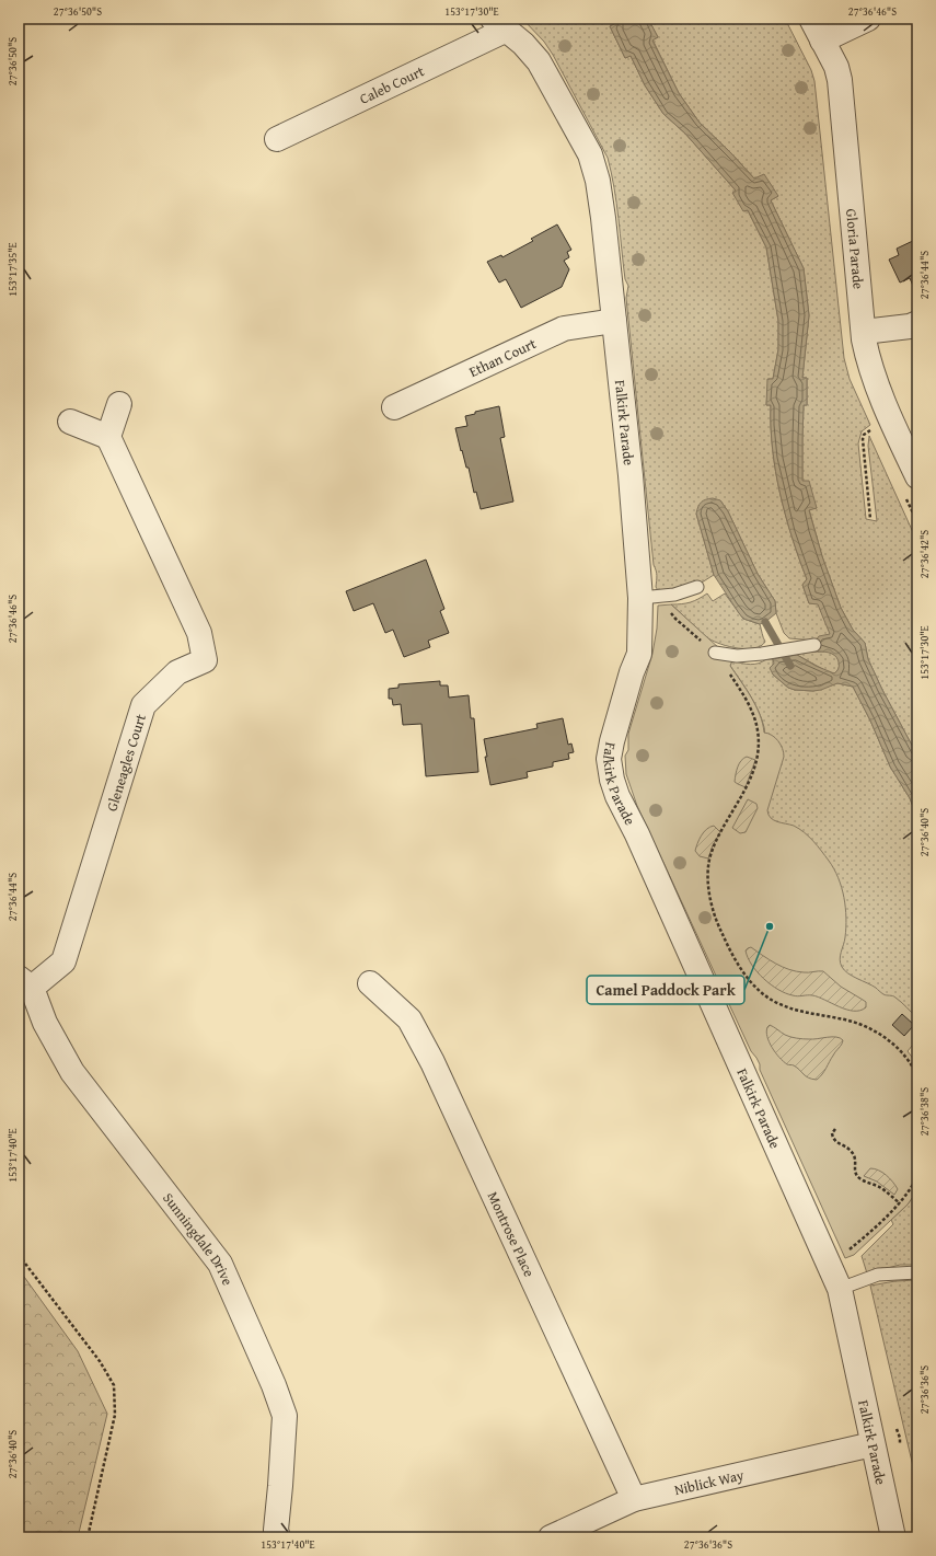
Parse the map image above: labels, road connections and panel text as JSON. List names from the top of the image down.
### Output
{
  "streets": {
    "street": [
      "Caleb Court",
      "Gloria Parade",
      "Ethan Court",
      "Falkirk Parade",
      "Gleneagles Court",
      "Montrose Place",
      "Sunningdale Drive",
      "Niblick Way"
    ]
  },
  "crossings": [
    ["Caleb Court", "Falkirk Parade"],
    ["Ethan Court", "Falkirk Parade"],
    ["Falkirk Parade", "Niblick Way"],
    ["Gleneagles Court", "Sunningdale Drive"],
    ["Montrose Place", "Niblick Way"]
  ],
  "places": ["Camel Paddock Park"],
  "coordinates": [
    "27°36'50\"S",
    "153°17'30\"E",
    "27°36'46\"S",
    "153°17'35\"E",
    "27°36'44\"S",
    "27°36'42\"S",
    "27°36'40\"S",
    "27°36'38\"S",
    "153°17'40\"E",
    "27°36'36\"S"
  ]
}
